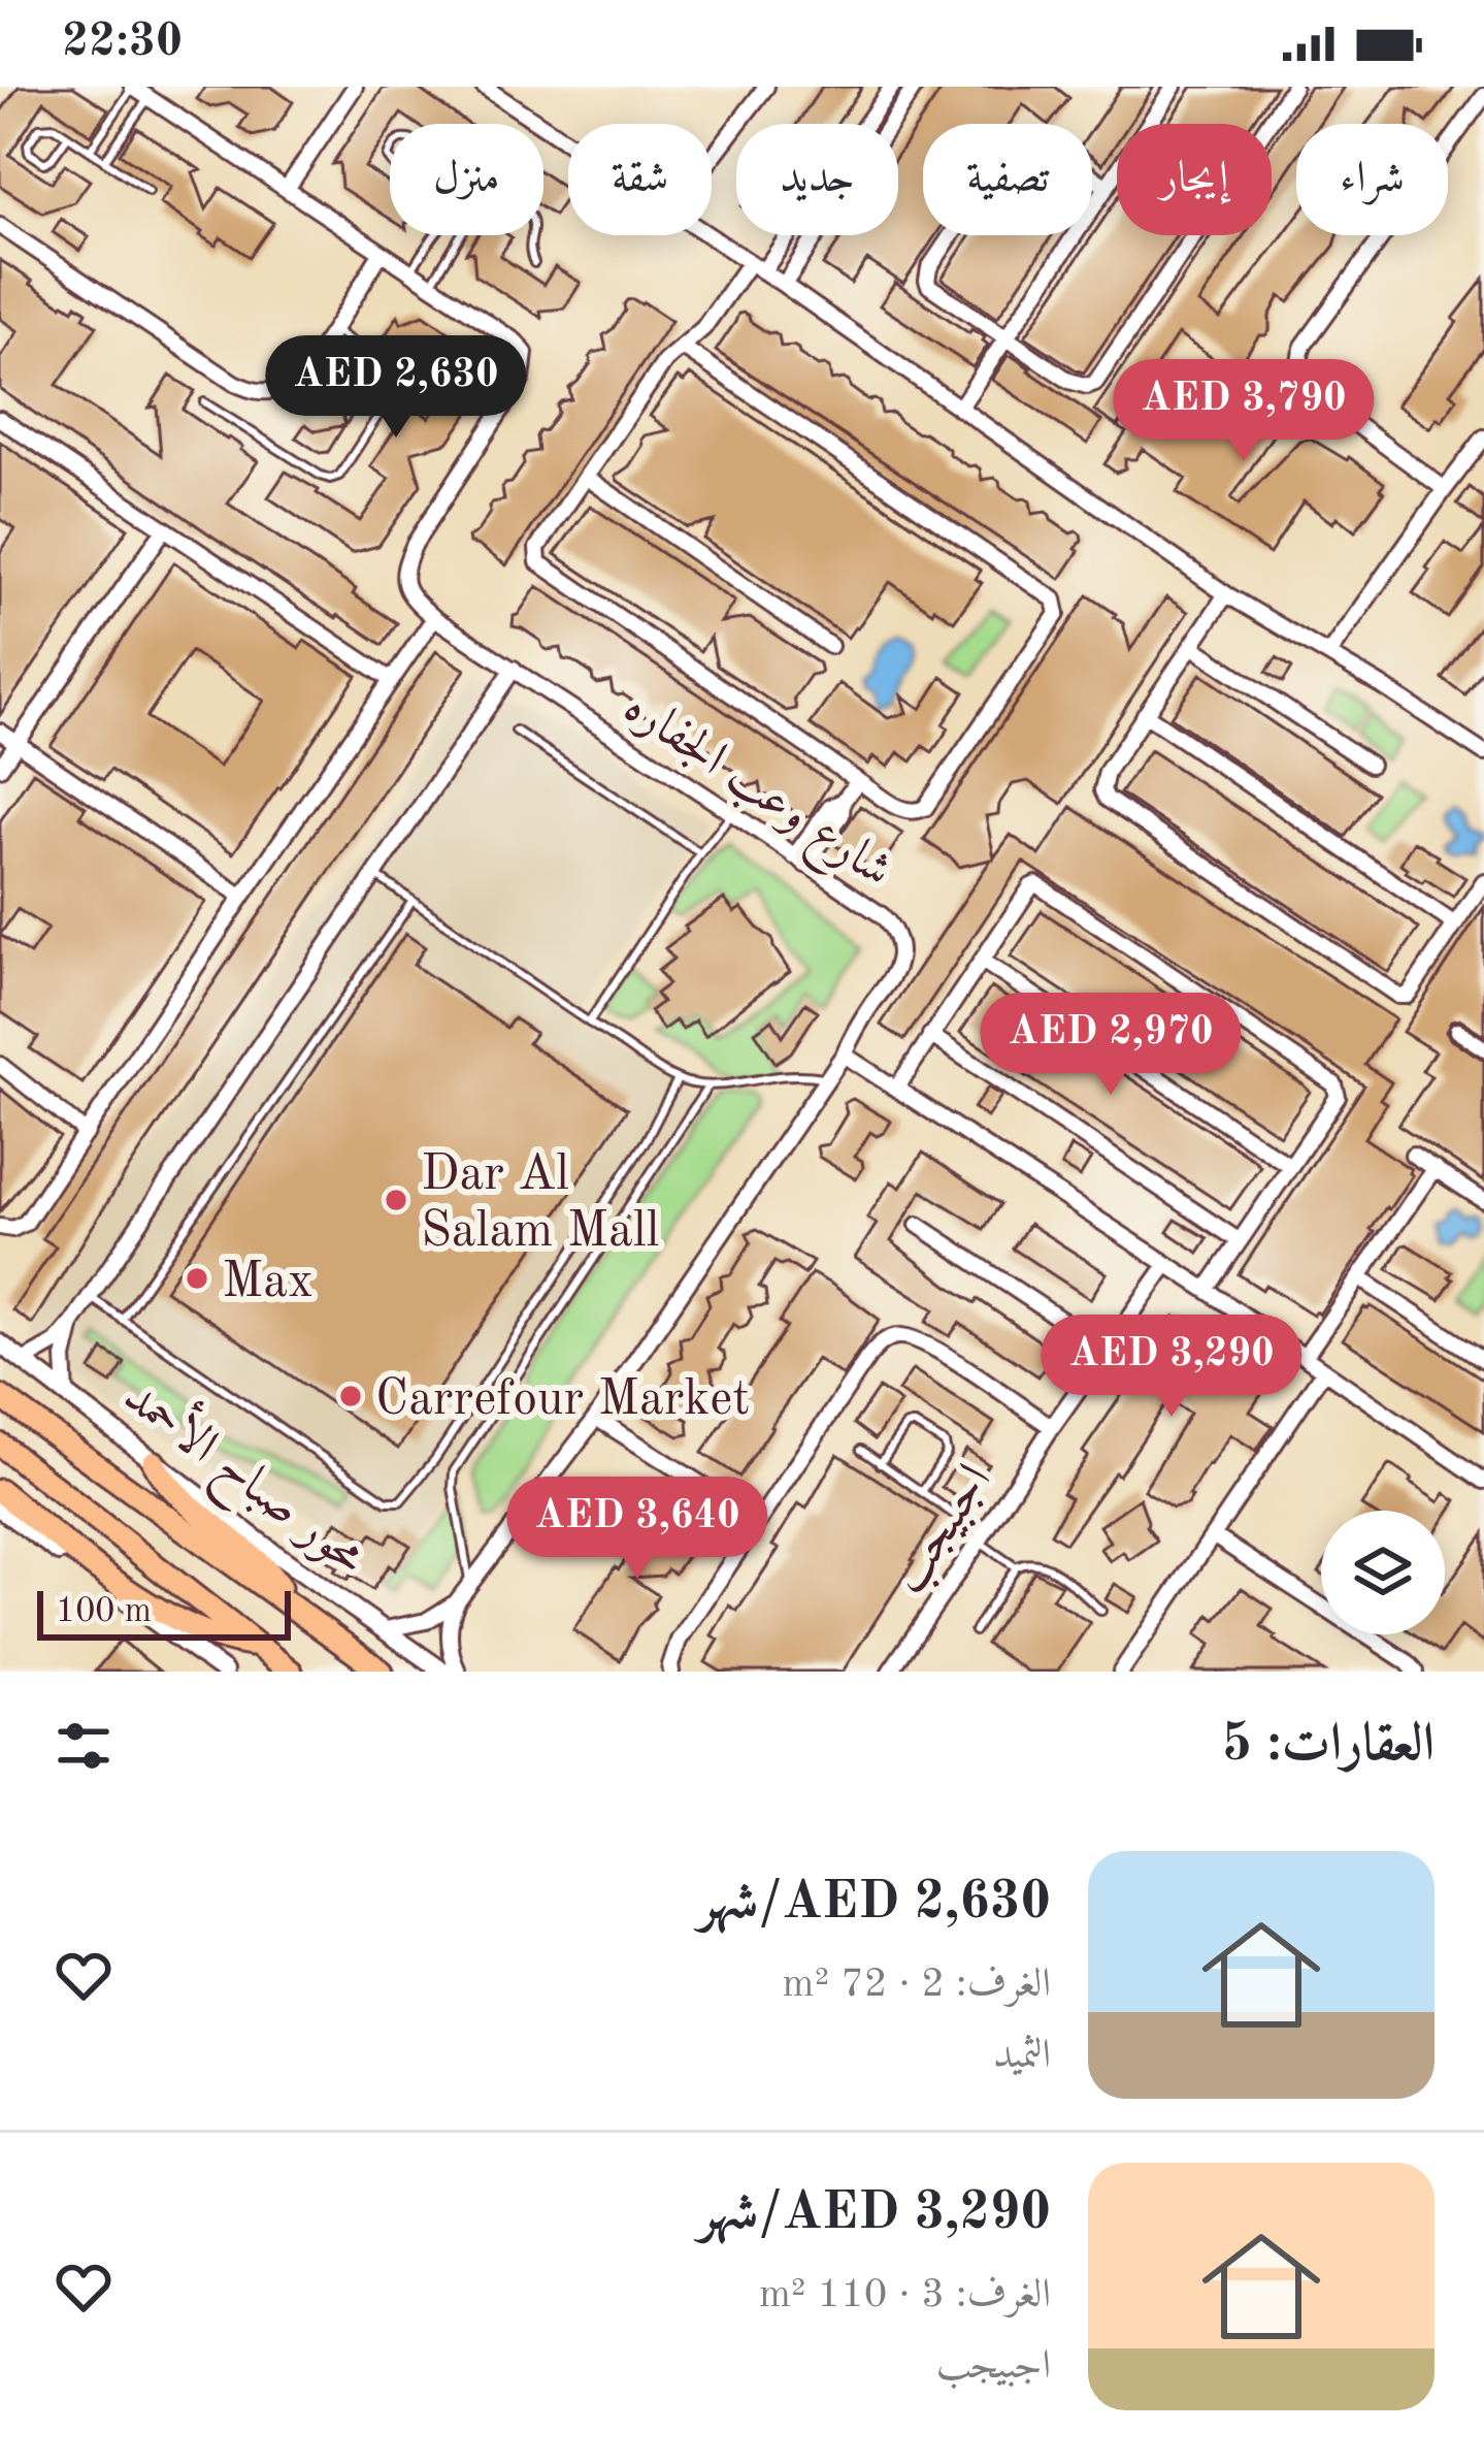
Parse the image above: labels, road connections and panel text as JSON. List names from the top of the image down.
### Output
{
  "streets": {
    "highway": ["محور صباح الأحمد"],
    "street": ["شارع وعب الجفاره", "اجبيجب"]
  },
  "crossings": [
    ["شارع وعب الجفاره", "محور صباح الأحمد"]
  ],
  "places": ["Dar Al Salam Mall", "Max", "Carrefour Market"],
  "scale_bar": "100 m",
  "page": {
    "status": "22:30",
    "chip": [
      "شراء",
      "إيجار",
      "تصفية",
      "جديد",
      "شقة",
      "منزل"
    ],
    "price": [
      "AED 2,630",
      "AED 3,790",
      "AED 2,970",
      "AED 3,290",
      "AED 3,640"
    ],
    "scale": "100 m",
    "heading": "العقارات: 5",
    "list": [
      {
        "name": "AED 2,630/شهر",
        "note": "الغرف: 2 · 72 m² · الثميد"
      },
      {
        "name": "AED 3,290/شهر",
        "note": "الغرف: 3 · 110 m² · اجبيجب"
      }
    ]
  }
}
